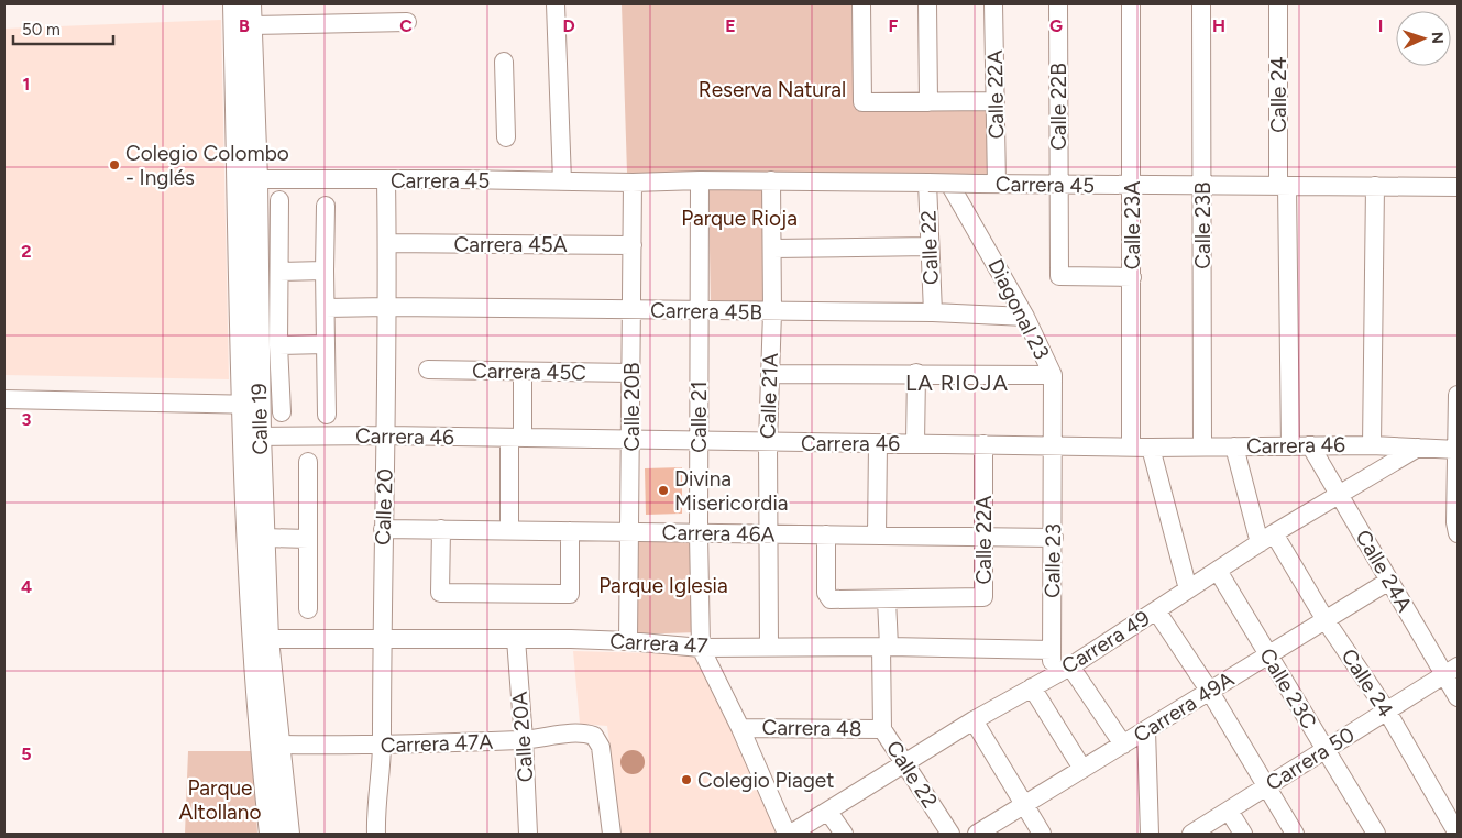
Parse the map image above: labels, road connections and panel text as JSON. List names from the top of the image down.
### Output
{
  "streets": {
    "main road": ["Calle 19"],
    "street": [
      "Calle 22A",
      "Calle 24",
      "Calle 22B",
      "Carrera 45",
      "Calle 23A",
      "Calle 23B",
      "Carrera 45A",
      "Calle 22",
      "Diagonal 23",
      "Carrera 45B",
      "Carrera 45C",
      "Calle 21A",
      "Calle 20B",
      "Calle 21",
      "Carrera 46",
      "Calle 20",
      "Carrera 46A",
      "Calle 23",
      "Calle 24A",
      "Carrera 49",
      "Carrera 47",
      "Calle 23C",
      "Carrera 49A",
      "Carrera 48",
      "Calle 20A",
      "Carrera 47A",
      "Carrera 50"
    ]
  },
  "crossings": [
    ["Calle 22A", "Carrera 45"],
    ["Calle 22A", "Calle 22"],
    ["Calle 22A", "Carrera 46"],
    ["Calle 22A", "Carrera 46A"],
    ["Calle 24", "Carrera 45"],
    ["Calle 24", "Carrera 46"],
    ["Calle 24", "Carrera 49"],
    ["Calle 24", "Carrera 49A"],
    ["Calle 24", "Carrera 50"],
    ["Calle 22B", "Carrera 45"],
    ["Calle 22B", "Calle 23A"],
    ["Carrera 45", "Calle 23A"],
    ["Carrera 45", "Calle 23B"],
    ["Carrera 45", "Calle 22"],
    ["Carrera 45", "Calle 21A"],
    ["Carrera 45", "Calle 20B"],
    ["Carrera 45", "Calle 21"],
    ["Carrera 45", "Calle 19"],
    ["Carrera 45", "Calle 20"],
    ["Calle 23A", "Carrera 46"],
    ["Calle 23B", "Carrera 46"],
    ["Carrera 45A", "Calle 20B"],
    ["Carrera 45A", "Calle 20"],
    ["Calle 22", "Carrera 45B"],
    ["Calle 22", "Carrera 49"],
    ["Calle 22", "Carrera 47"],
    ["Calle 22", "Carrera 48"],
    ["Diagonal 23", "Carrera 45B"],
    ["Diagonal 23", "Carrera 46"],
    ["Diagonal 23", "Calle 23"],
    ["Carrera 45B", "Calle 21A"],
    ["Carrera 45B", "Calle 20B"],
    ["Carrera 45B", "Calle 21"],
    ["Carrera 45B", "Calle 20"],
    ["Carrera 45C", "Calle 20B"],
    ["Calle 21A", "Carrera 46"],
    ["Calle 21A", "Carrera 46A"],
    ["Calle 21A", "Carrera 47"],
    ["Calle 20B", "Carrera 46"],
    ["Calle 20B", "Carrera 46A"],
    ["Calle 20B", "Carrera 47"],
    ["Calle 21", "Carrera 46"],
    ["Calle 21", "Carrera 46A"],
    ["Calle 21", "Carrera 49"],
    ["Calle 21", "Carrera 47"],
    ["Calle 21", "Carrera 48"],
    ["Calle 19", "Carrera 46"],
    ["Calle 19", "Carrera 47"],
    ["Calle 19", "Carrera 47A"],
    ["Carrera 46", "Calle 20"],
    ["Carrera 46", "Calle 23"],
    ["Carrera 46", "Calle 24A"],
    ["Carrera 46", "Carrera 49"],
    ["Calle 20", "Carrera 46A"],
    ["Calle 20", "Carrera 47"],
    ["Calle 20", "Carrera 47A"],
    ["Carrera 46A", "Calle 23"],
    ["Calle 23", "Carrera 49"],
    ["Calle 23", "Carrera 47"],
    ["Calle 24A", "Carrera 49"],
    ["Calle 24A", "Carrera 49A"],
    ["Calle 24A", "Carrera 50"],
    ["Carrera 49", "Calle 23C"],
    ["Carrera 47", "Calle 20A"],
    ["Calle 23C", "Carrera 49A"],
    ["Calle 23C", "Carrera 50"],
    ["Calle 20A", "Carrera 47A"]
  ],
  "districts": ["LA RIOJA"],
  "parks": [
    "Reserva Natural",
    "Parque Rioja",
    "Parque Iglesia",
    "Parque Altollano"
  ],
  "places": ["Colegio Colombo - Inglés", "Divina Misericordia", "Colegio Piaget"],
  "scale_bar": "50 m",
  "north": "right",
  "grid": {
    "columns": [
      "B",
      "C",
      "D",
      "E",
      "F",
      "G",
      "H",
      "I"
    ],
    "rows": [
      "1",
      "2",
      "3",
      "4",
      "5"
    ]
  }
}
